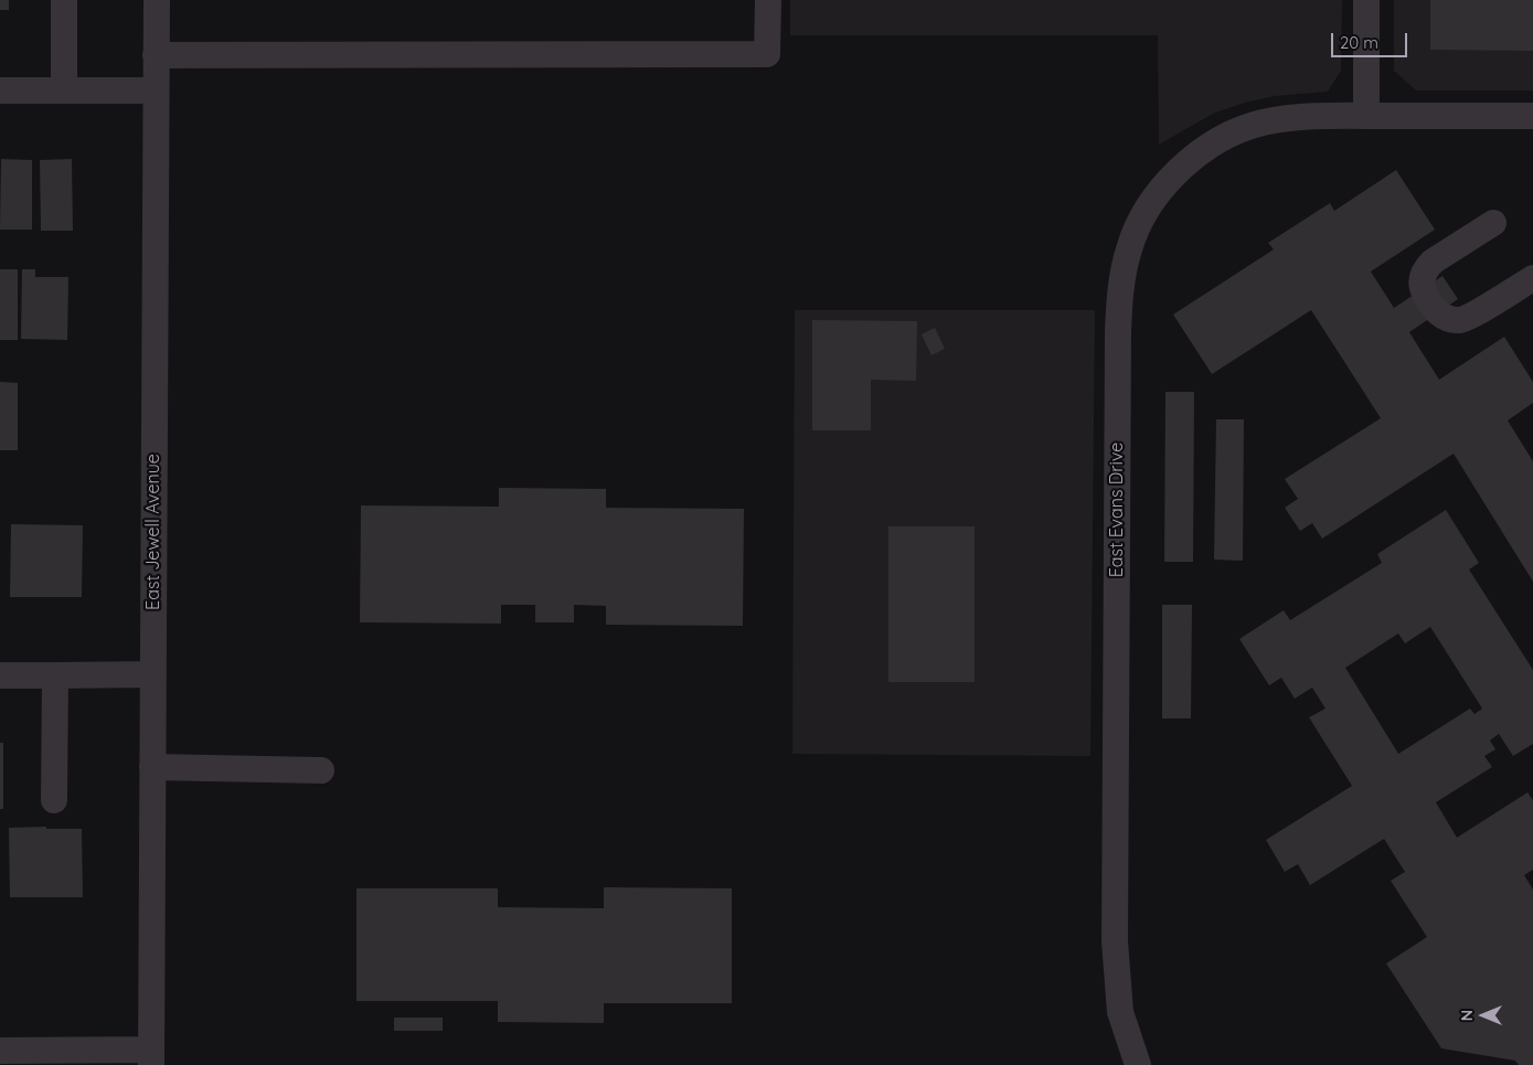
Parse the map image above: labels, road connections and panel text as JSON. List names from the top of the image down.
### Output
{
  "streets": {
    "street": ["East Evans Drive", "East Jewell Avenue"]
  },
  "scale_bar": "20 m",
  "north": "left"
}
